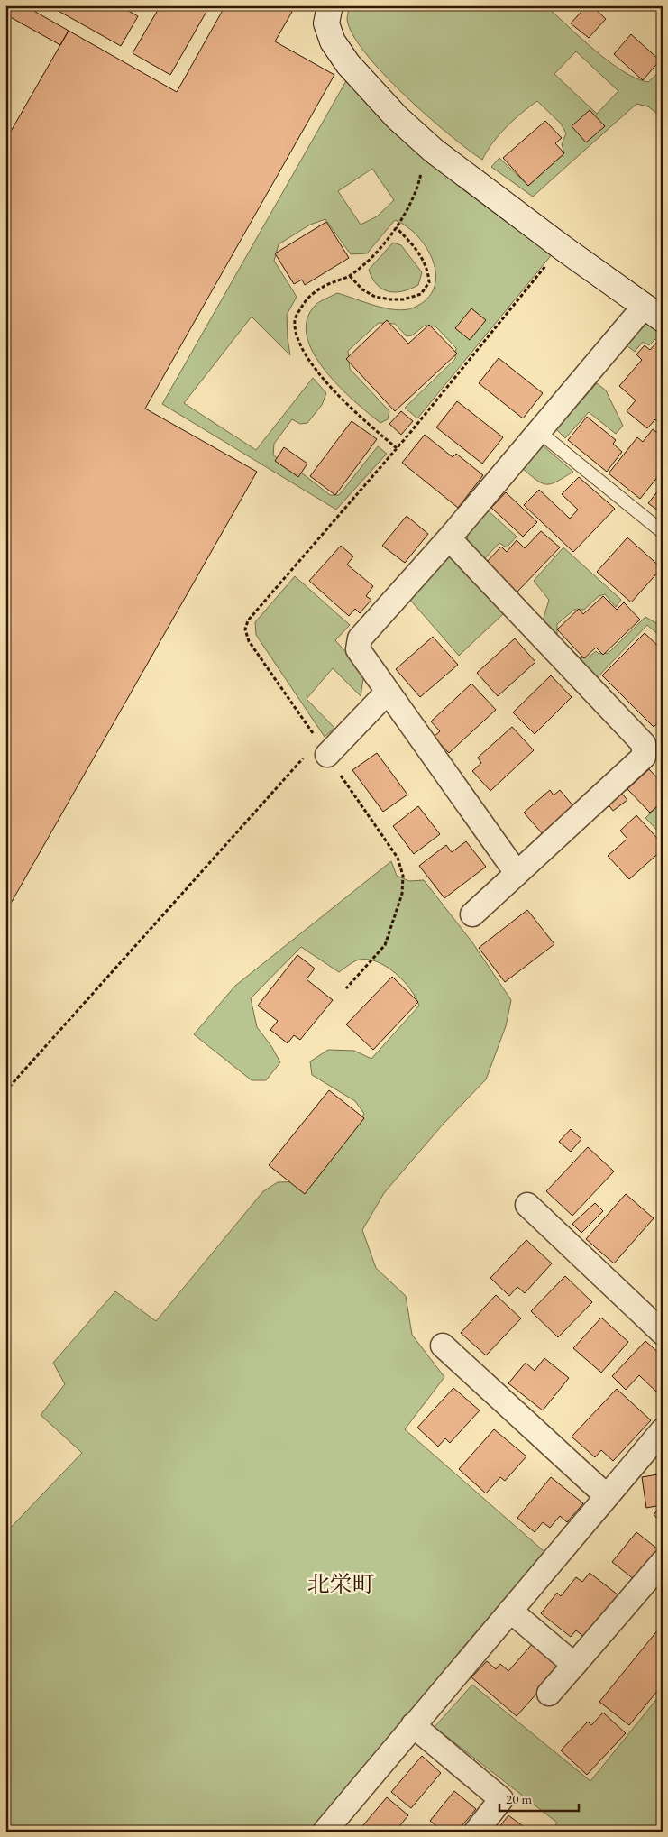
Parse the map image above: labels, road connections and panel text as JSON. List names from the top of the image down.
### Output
{
  "districts": ["北栄町"],
  "scale_bar": "20 m"
}
